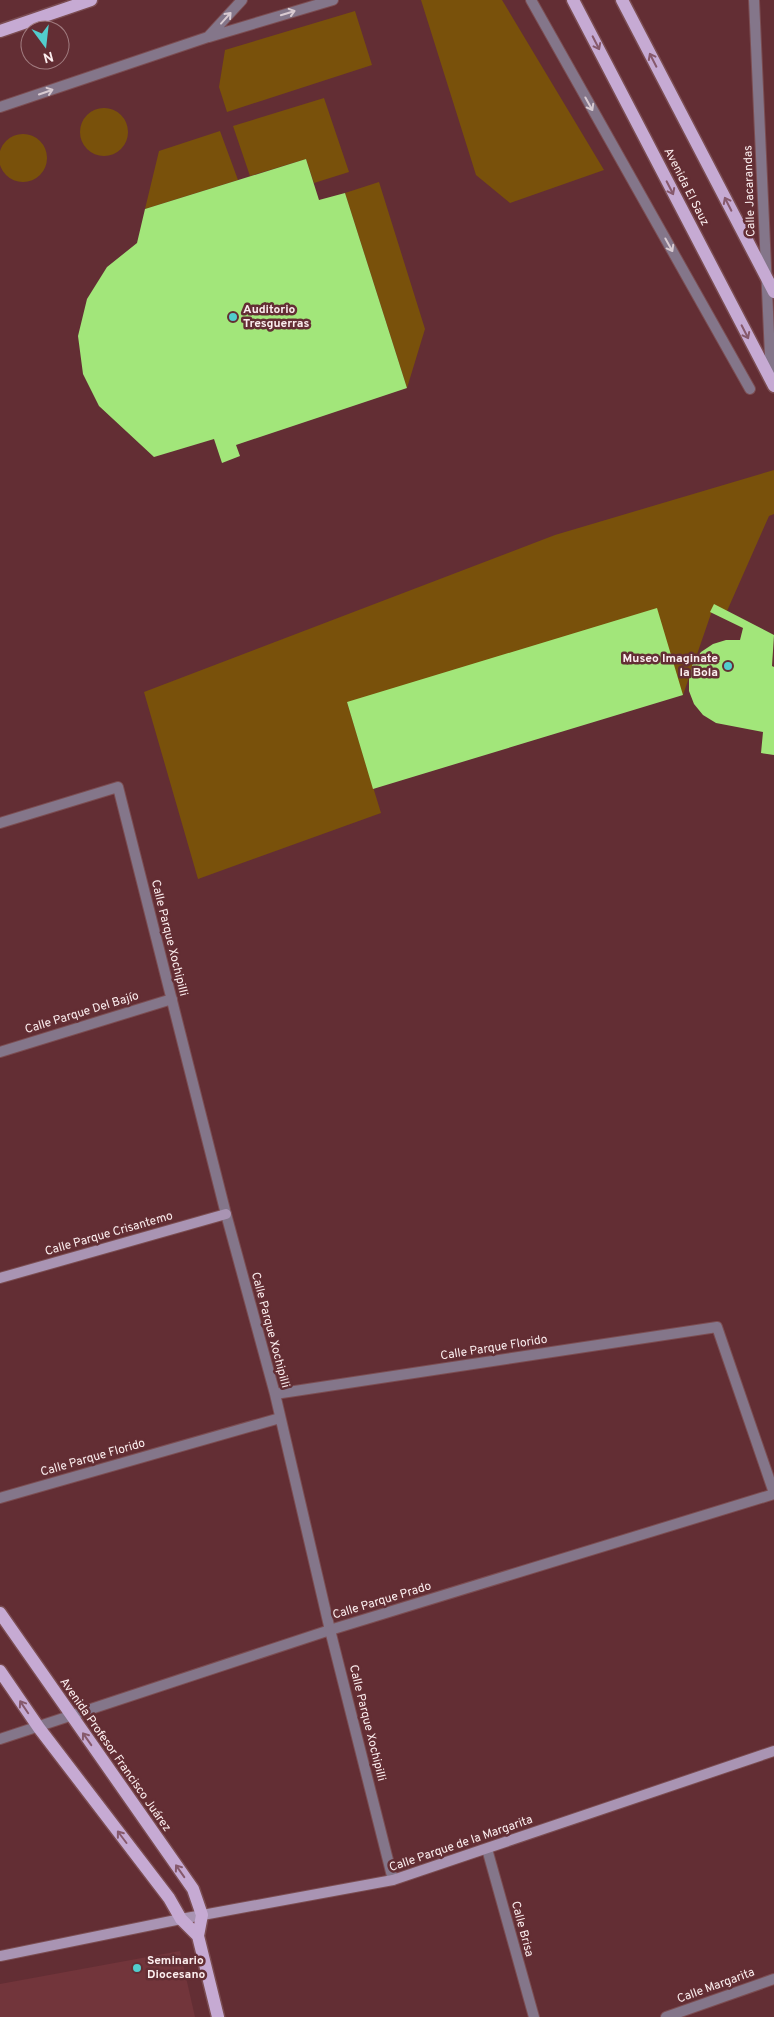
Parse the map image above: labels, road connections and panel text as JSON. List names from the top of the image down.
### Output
{
  "streets": {
    "main road": [
      "Avenida El Sauz",
      "Calle Parque Crisantemo",
      "Avenida Profesor Francisco Juárez",
      "Calle Parque de la Margarita"
    ],
    "street": [
      "Calle Jacarandas",
      "Calle Parque Xochipilli",
      "Calle Parque Del Bajío",
      "Calle Parque Florido",
      "Calle Parque Prado",
      "Calle Brisa",
      "Calle Margarita"
    ]
  },
  "crossings": [
    ["Avenida El Sauz", "Calle Jacarandas"],
    ["Calle Parque Xochipilli", "Calle Parque Del Bajío"],
    ["Calle Parque Xochipilli", "Calle Parque Crisantemo"],
    ["Calle Parque Xochipilli", "Calle Parque Florido"],
    ["Calle Parque Xochipilli", "Calle Parque Prado"],
    ["Calle Parque Xochipilli", "Calle Parque de la Margarita"],
    ["Calle Parque Florido", "Calle Parque Prado"],
    ["Calle Parque Prado", "Avenida Profesor Francisco Juárez"],
    ["Avenida Profesor Francisco Juárez", "Calle Parque de la Margarita"],
    ["Calle Parque de la Margarita", "Calle Brisa"]
  ],
  "places": ["Auditorio Tresguerras", "Museo Imaginate la Bola", "Seminario Diocesano"],
  "north": "bottom"
}
